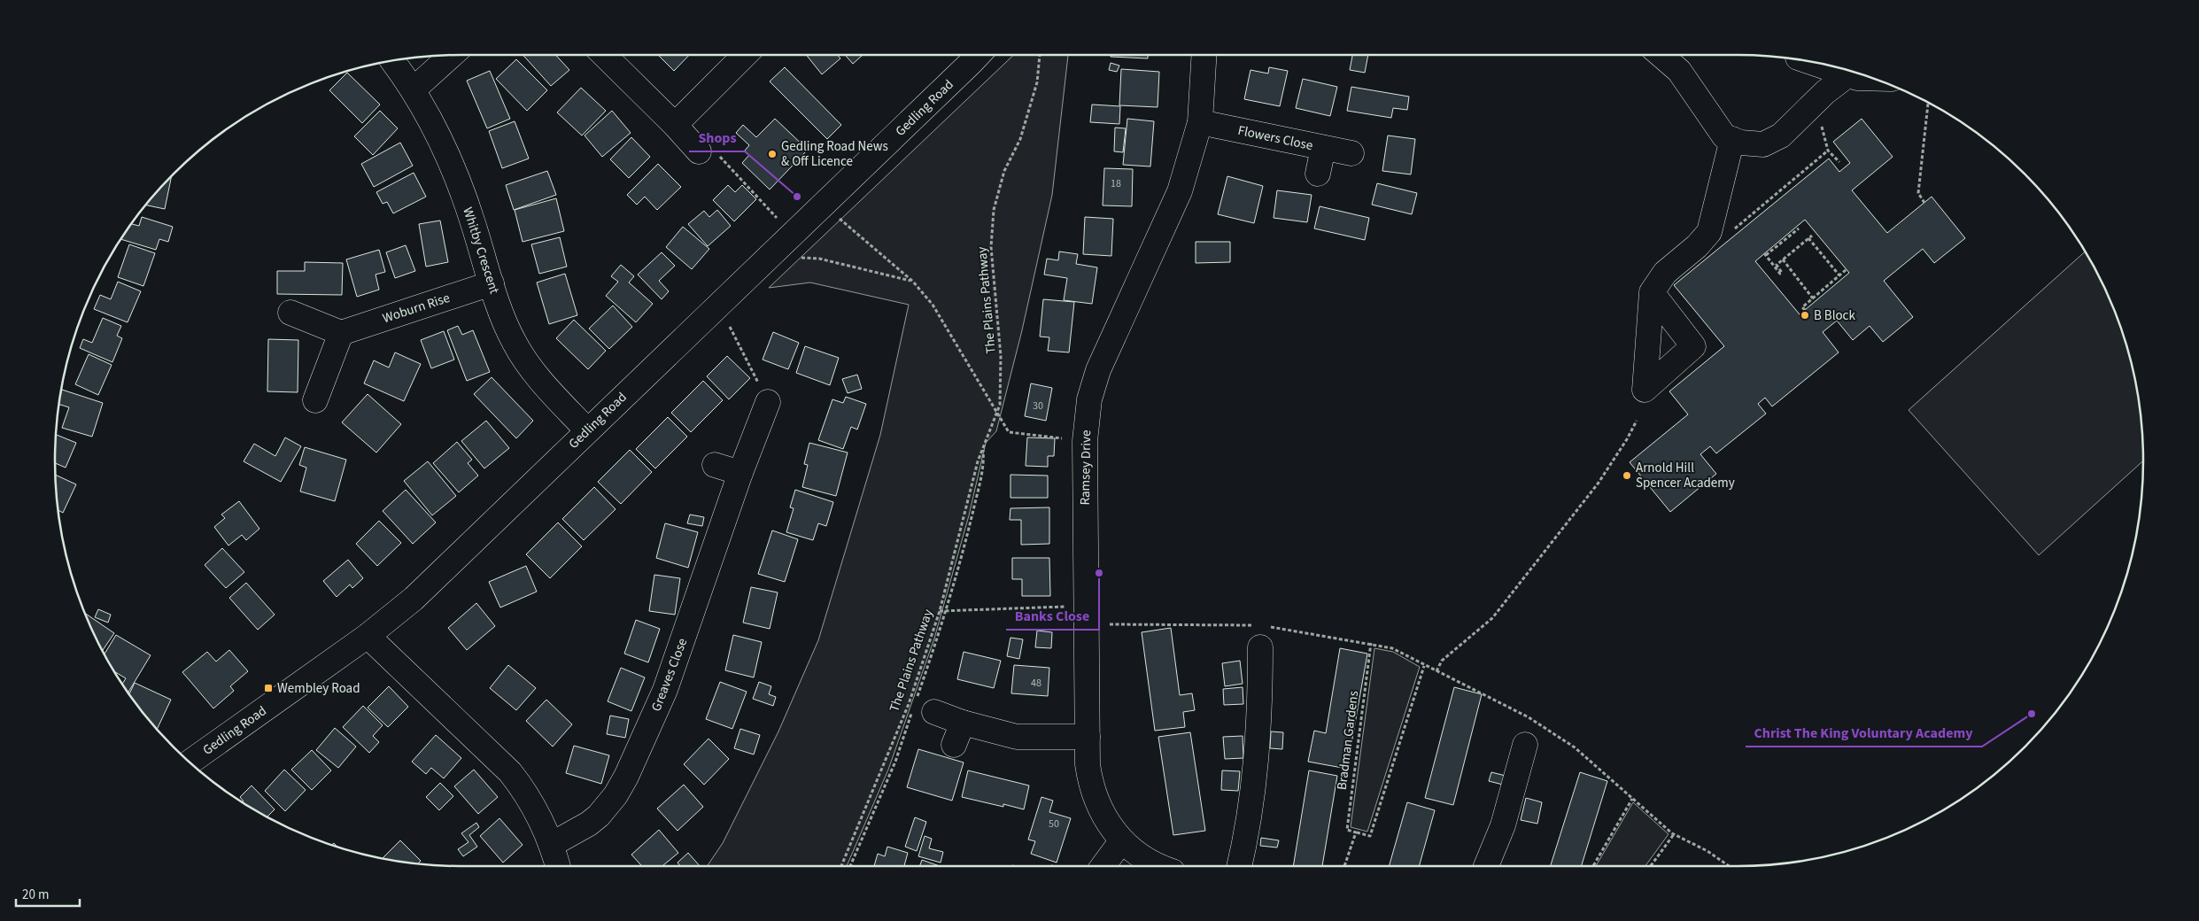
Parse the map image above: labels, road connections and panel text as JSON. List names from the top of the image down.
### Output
{
  "streets": {
    "street": [
      "Gedling Road",
      "Flowers Close",
      "Whitby Crescent",
      "Woburn Rise",
      "Ramsey Drive",
      "Greaves Close"
    ],
    "path": ["The Plains Pathway", "Bradman Gardens"]
  },
  "crossings": [
    ["Gedling Road", "Whitby Crescent"],
    ["Flowers Close", "Ramsey Drive"],
    ["Whitby Crescent", "Woburn Rise"]
  ],
  "places": {
    "other": [
      "Gedling Road News & Off Licence",
      "Shops",
      "B Block",
      "Arnold Hill Spencer Academy",
      "Banks Close",
      "Christ The King Voluntary Academy"
    ],
    "transit": ["Wembley Road"]
  },
  "house_numbers": [
    "18",
    "30",
    "48",
    "50"
  ],
  "scale_bar": "20 m"
}
